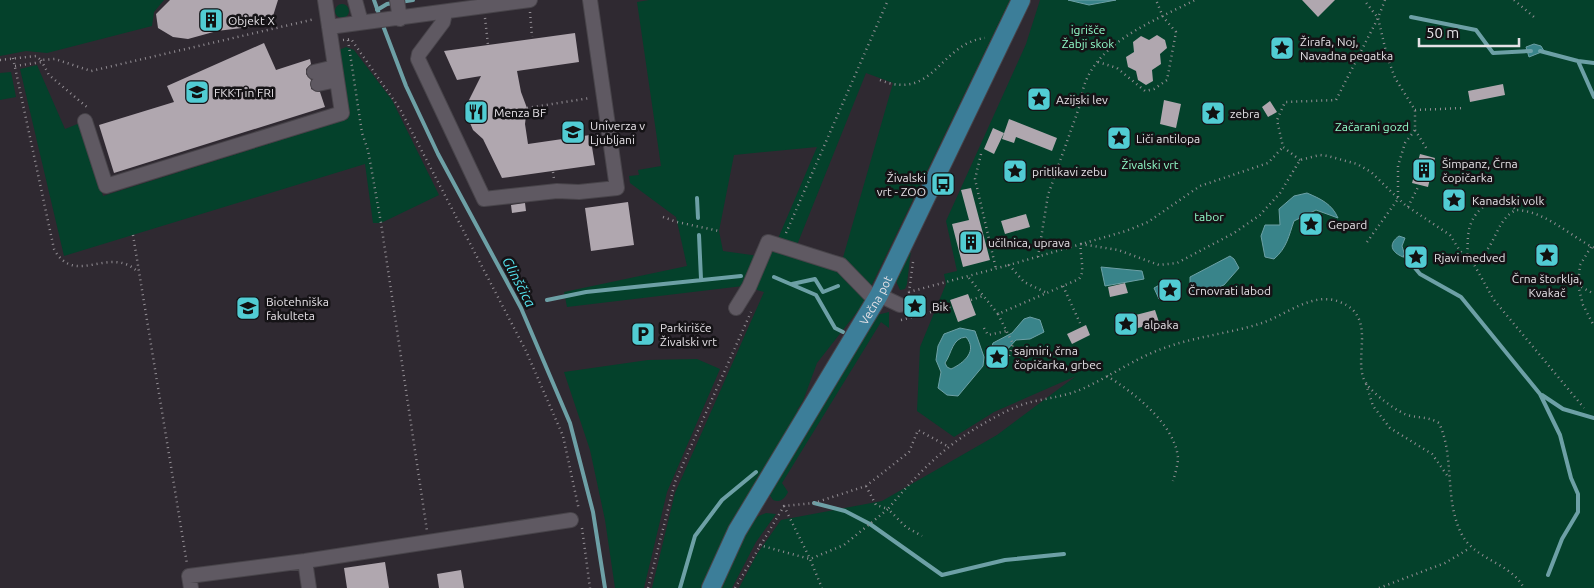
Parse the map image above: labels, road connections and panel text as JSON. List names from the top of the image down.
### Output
{
  "streets": {
    "main road": ["Večna pot"]
  },
  "water": ["Glinščica"],
  "parks": [
    "igrišče Žabji skok",
    "Začarani gozd",
    "Živalski vrt",
    "tabor"
  ],
  "places": {
    "building": ["Objekt X", "Šimpanz, Črna čopičarka", "učilnica, uprava"],
    "place": [
      "Žirafa, Noj, Navadna pegatka",
      "Azijski lev",
      "zebra",
      "Liči antilopa",
      "pritlikavi zebu",
      "Kanadski volk",
      "Gepard",
      "Črna štorklja, Kvakač",
      "Rjavi medved",
      "Črnovrati labod",
      "Bik",
      "alpaka",
      "sajmiri, črna čopičarka, grbec"
    ],
    "school or university": ["FKKT in FRI", "Univerza v Ljubljani", "Biotehniška fakulteta"],
    "restaurant": ["Menza BF"],
    "bus stop": ["Živalski vrt - ZOO"],
    "parking": ["Parkirišče Živalski vrt"]
  },
  "scale_bar": "50 m"
}
